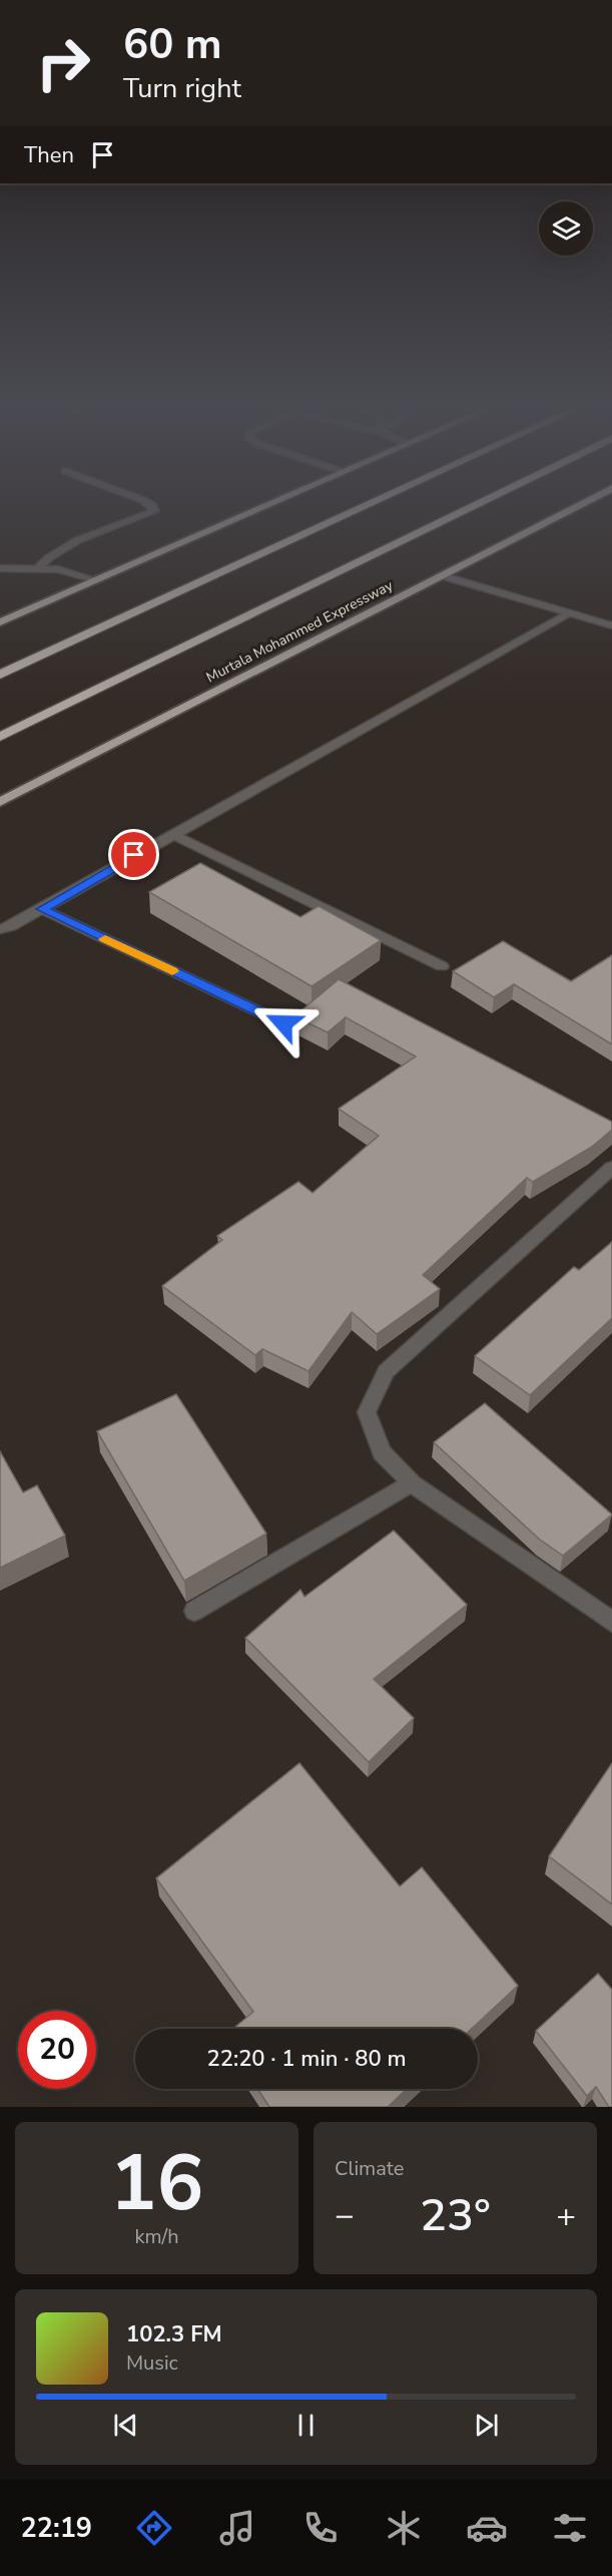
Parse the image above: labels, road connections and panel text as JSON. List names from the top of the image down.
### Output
{
  "streets": {
    "highway": ["Murtala Mohammed Expressway"]
  },
  "page": {
    "turn": ["60 m", "Turn right"],
    "then": "Then",
    "limit": "20",
    "trip": "22:20 · 1 min · 80 m",
    "tile": [
      ["16", "km/h"],
      "Climate"
    ],
    "heat": ["−", "23°", "+"],
    "song": ["102.3 FM", "Music"],
    "tabs": "22:19"
  }
}
